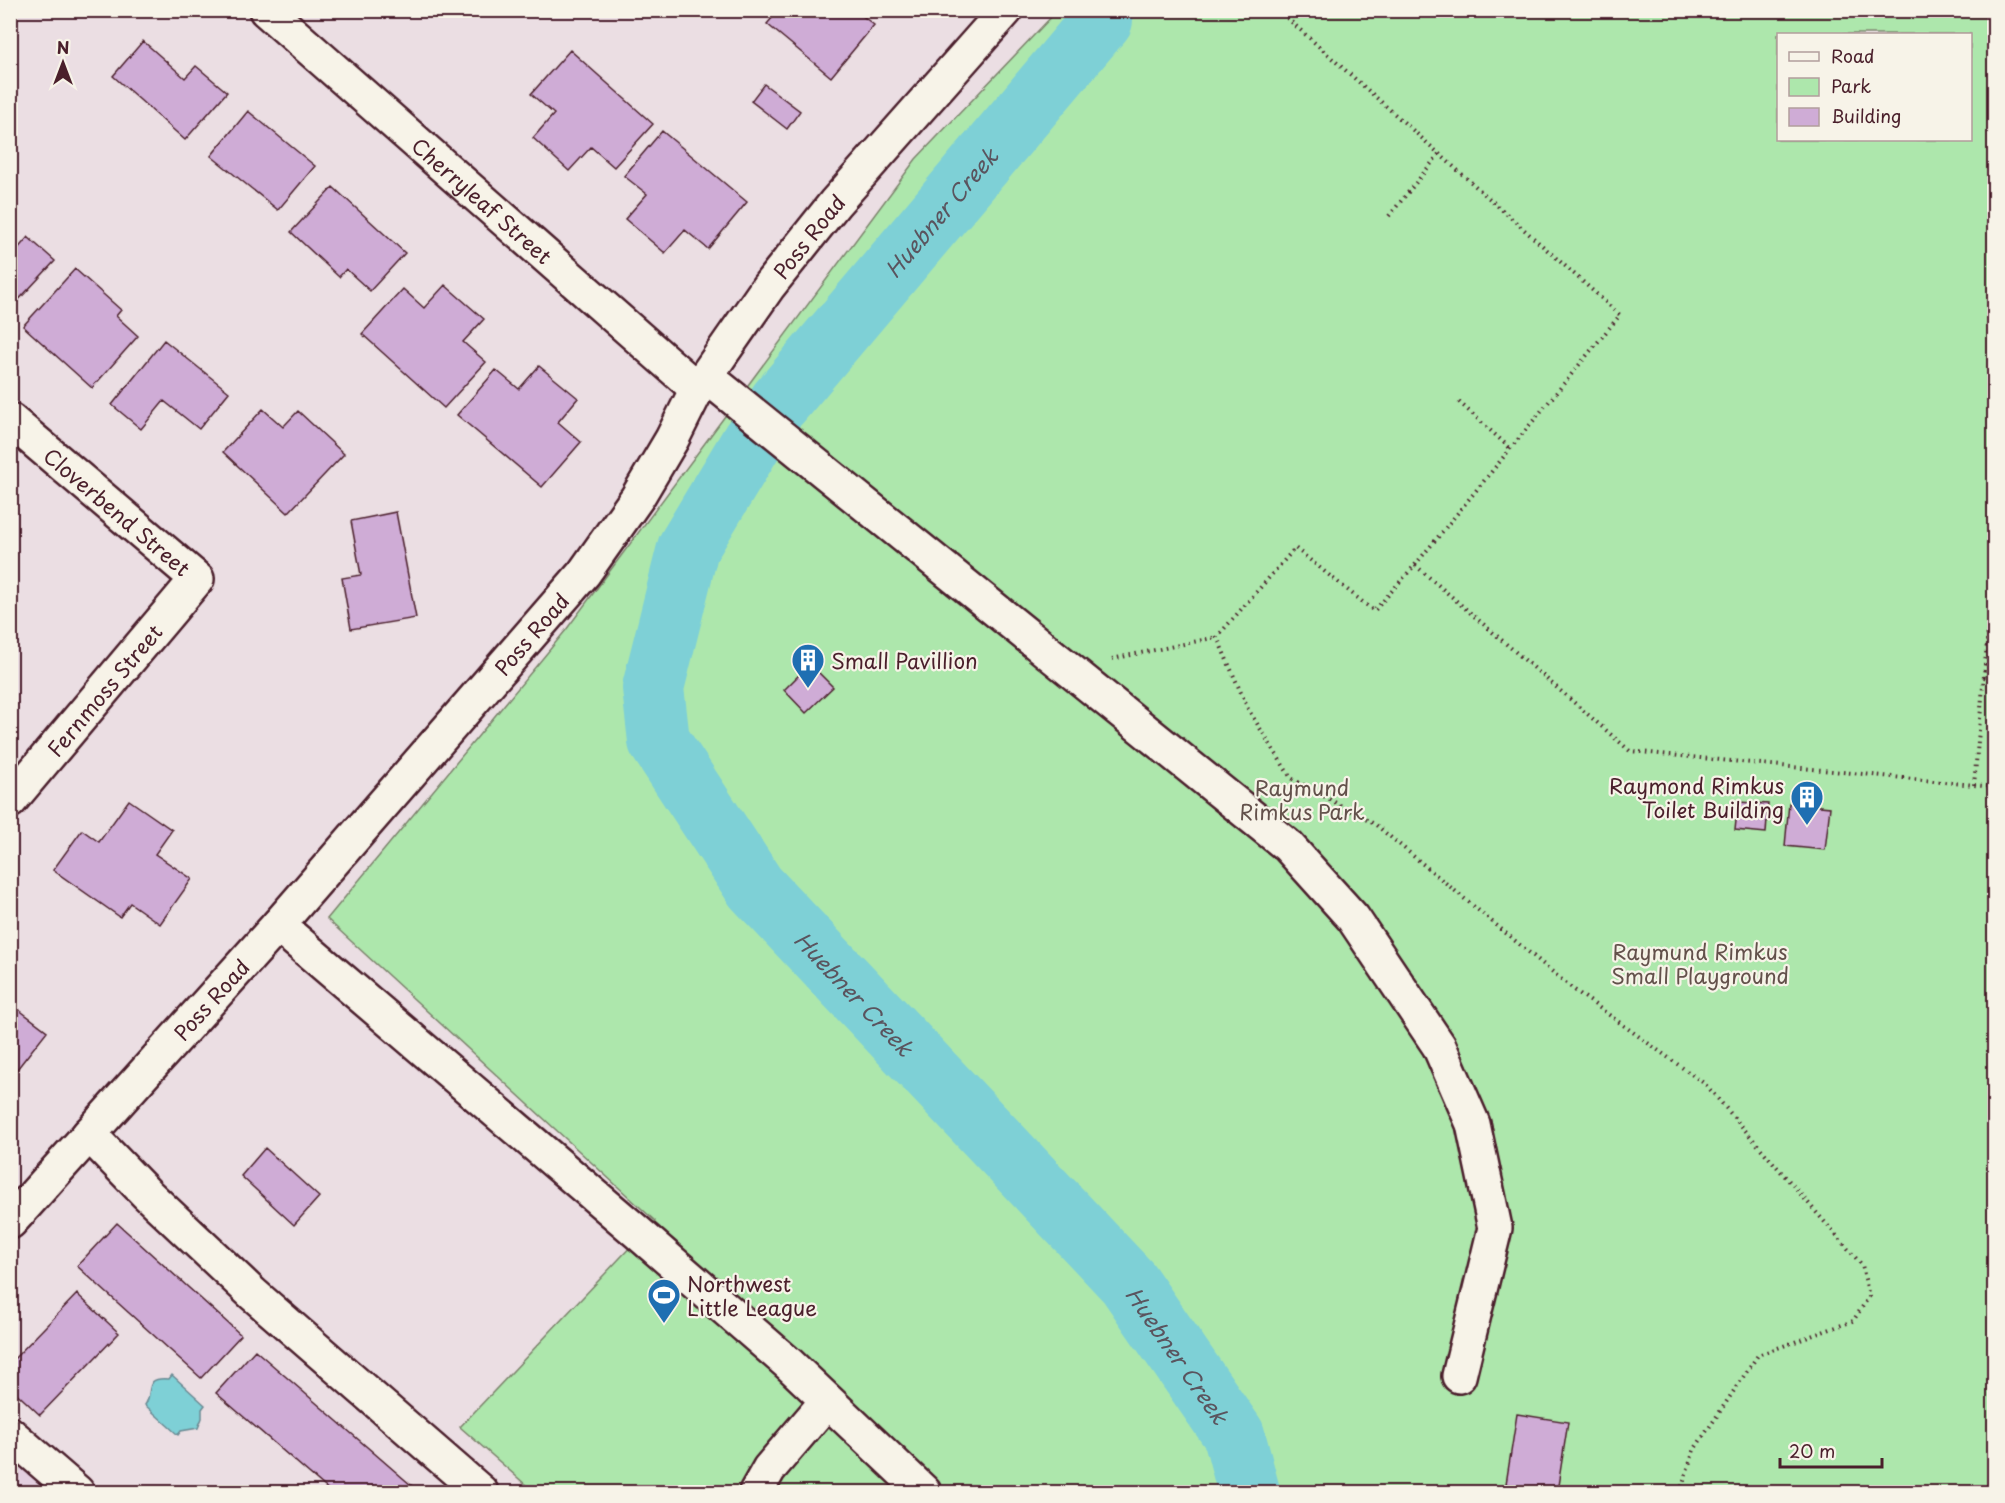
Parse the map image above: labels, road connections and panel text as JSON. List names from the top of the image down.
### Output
{
  "streets": {
    "street": [
      "Cherryleaf Street",
      "Poss Road",
      "Cloverbend Street",
      "Fernmoss Street"
    ]
  },
  "crossings": [
    ["Cherryleaf Street", "Poss Road"],
    ["Cloverbend Street", "Fernmoss Street"]
  ],
  "water": ["Huebner Creek"],
  "parks": ["Raymund Rimkus Park", "Raymund Rimkus Small Playground"],
  "places": {
    "building": ["Small Pavillion", "Raymond Rimkus Toilet Building"],
    "sports": ["Northwest Little League"]
  },
  "legend": ["Road", "Park", "Building"],
  "scale_bar": "20 m",
  "north": "top"
}
